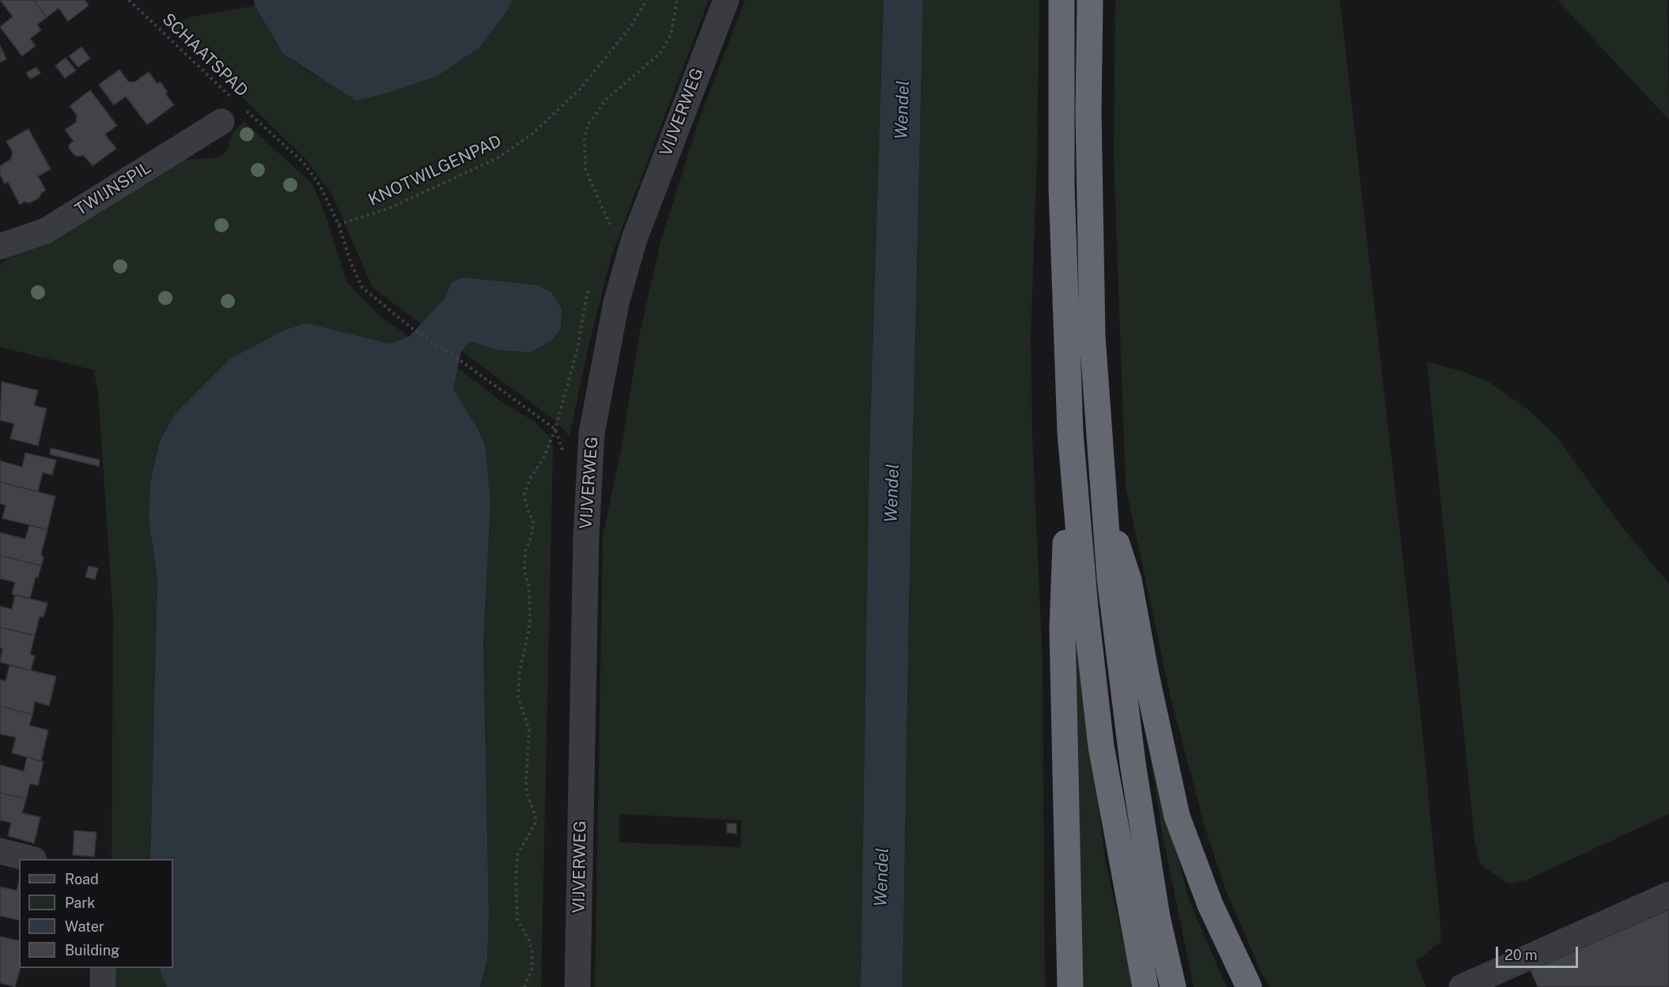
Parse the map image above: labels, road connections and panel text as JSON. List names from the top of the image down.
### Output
{
  "streets": {
    "street": ["VIJVERWEG", "TWIJNSPIL"],
    "path": ["SCHAATSPAD", "KNOTWILGENPAD"]
  },
  "crossings": [
    ["SCHAATSPAD", "KNOTWILGENPAD"],
    ["SCHAATSPAD", "TWIJNSPIL"]
  ],
  "water": ["Wendel"],
  "legend": [
    "Road",
    "Park",
    "Water",
    "Building"
  ],
  "scale_bar": "20 m"
}
